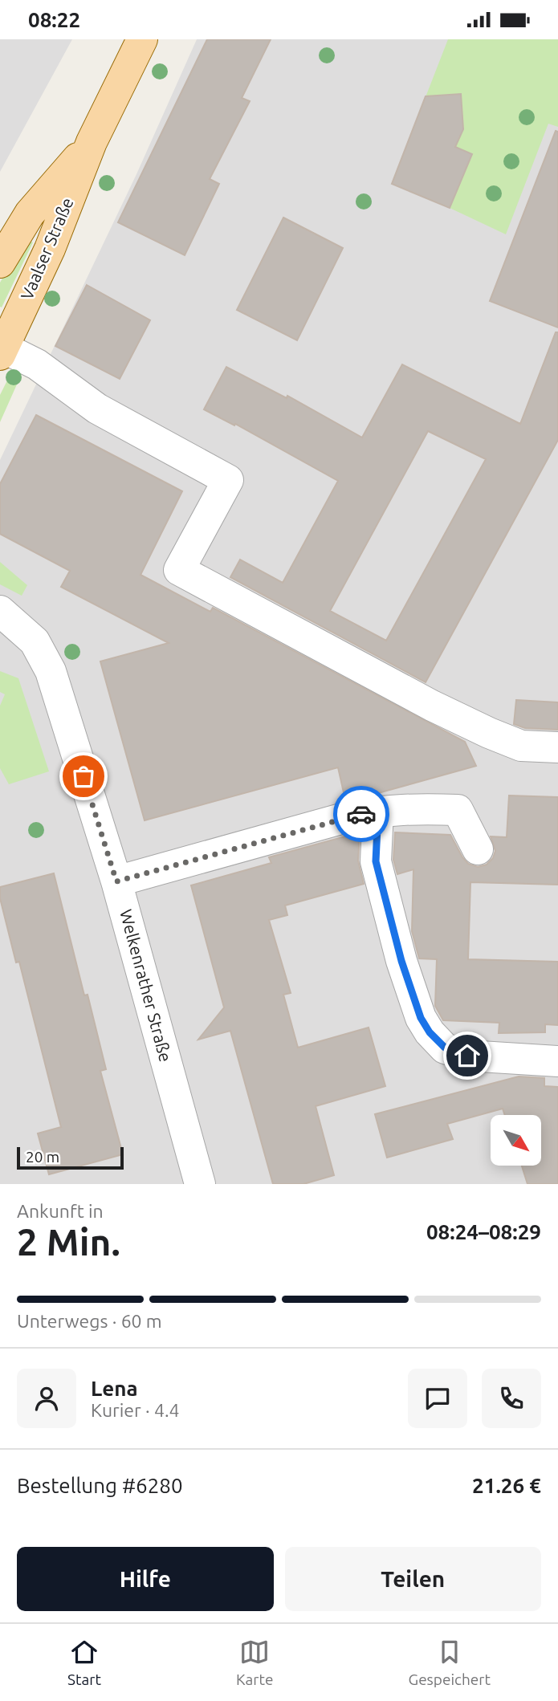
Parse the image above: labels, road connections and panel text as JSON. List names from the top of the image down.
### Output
{
  "streets": {
    "main road": ["Vaalser Straße"],
    "street": ["Welkenrather Straße"]
  },
  "scale_bar": "20 m",
  "north": "bottom right",
  "page": {
    "status": "08:22",
    "scale": "20 m",
    "heading": ["2 Min.", "Ankunft in", "08:24–08:29"],
    "panel": [
      "Lena",
      "Kurier · 4.4",
      "Bestellung #6280",
      "21.26 €"
    ],
    "bar": "Unterwegs · 60 m",
    "buttons": ["Hilfe", "Teilen"],
    "tabs": ["Start", "Karte", "Gespeichert"]
  }
}
